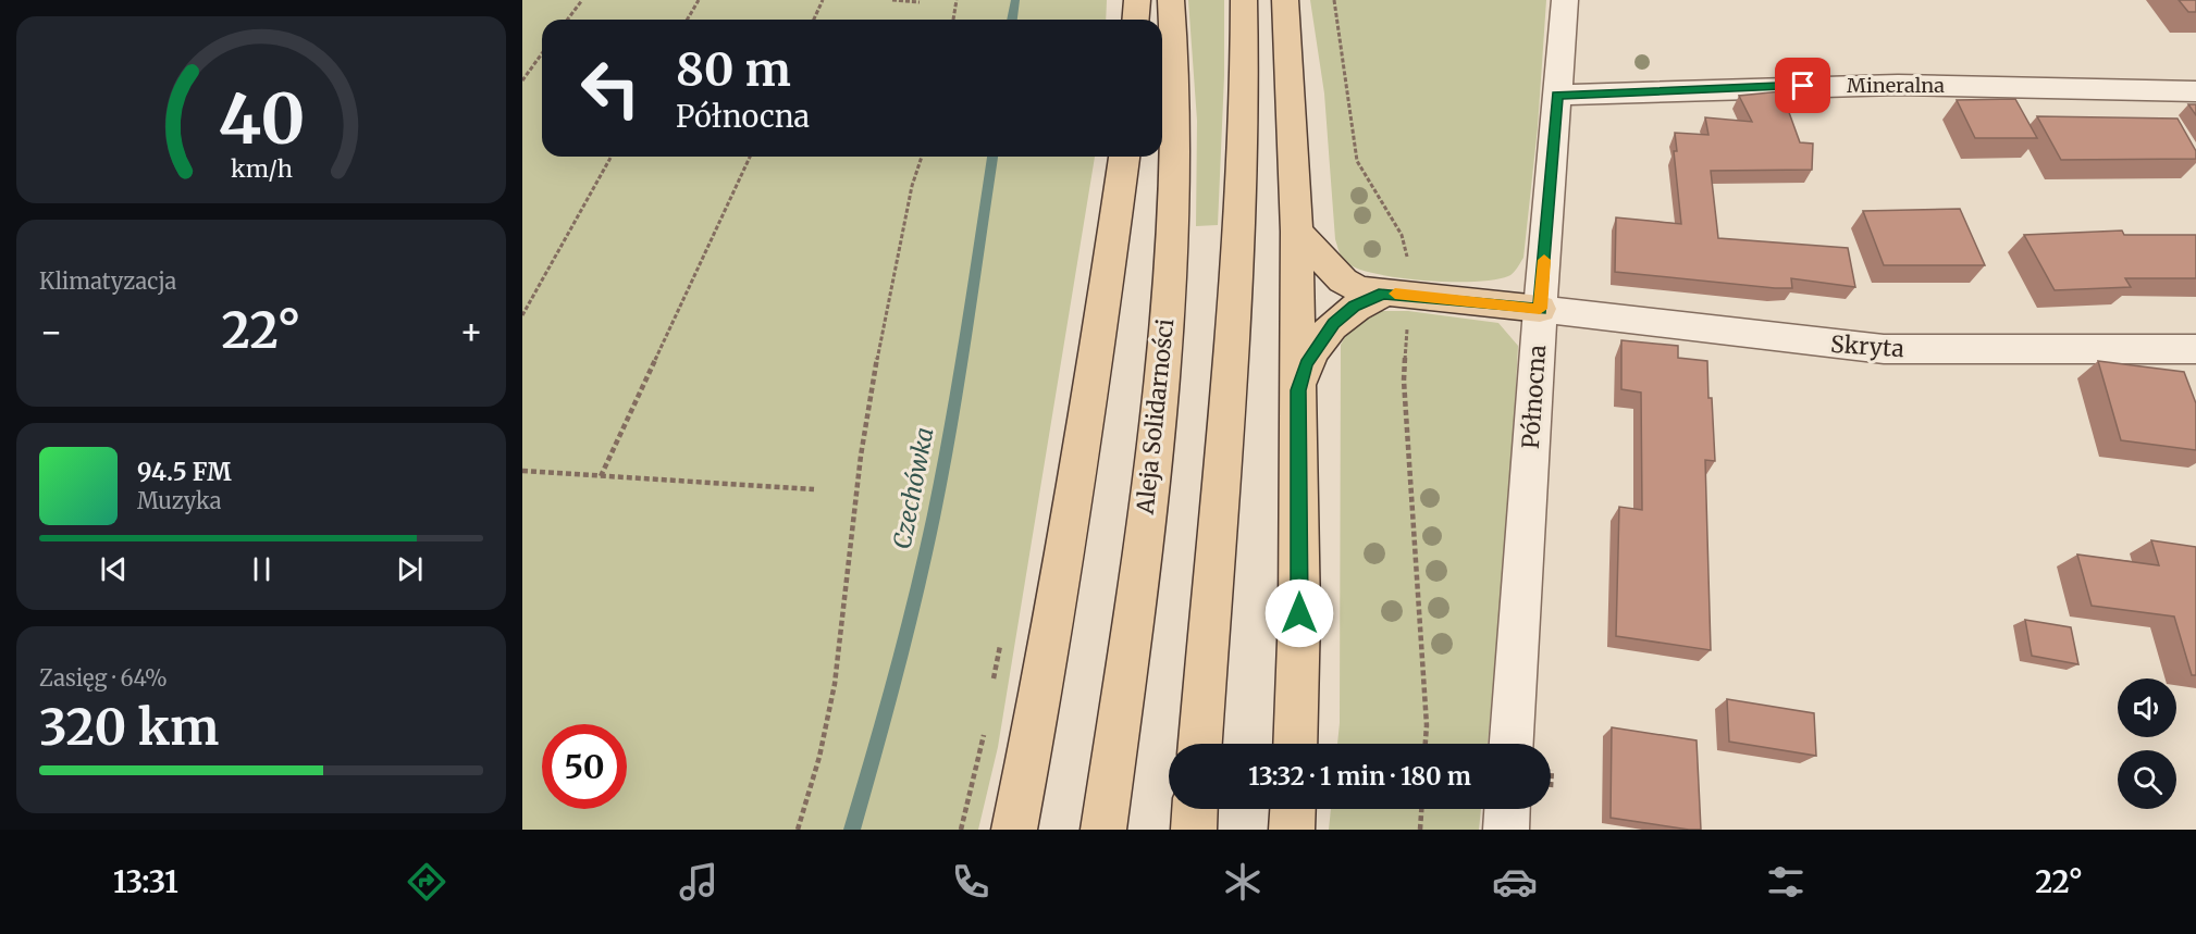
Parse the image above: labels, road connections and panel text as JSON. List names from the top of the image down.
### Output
{
  "streets": {
    "main road": ["Aleja Solidarności"],
    "street": ["Mineralna", "Skryta", "Północna"]
  },
  "crossings": [
    ["Mineralna", "Północna"],
    ["Skryta", "Północna"]
  ],
  "water": ["Czechówka"],
  "page": {
    "turn": ["80 m", "Północna"],
    "tile": [
      "Klimatyzacja",
      ["Zasięg · 64%", "320 km"]
    ],
    "heat": ["−", "22°", "+"],
    "song": ["94.5 FM", "Muzyka"],
    "limit": "50",
    "trip": "13:32 · 1 min · 180 m",
    "tabs": ["13:31", "22°"],
    "gauge": ["40", "km/h"]
  }
}
